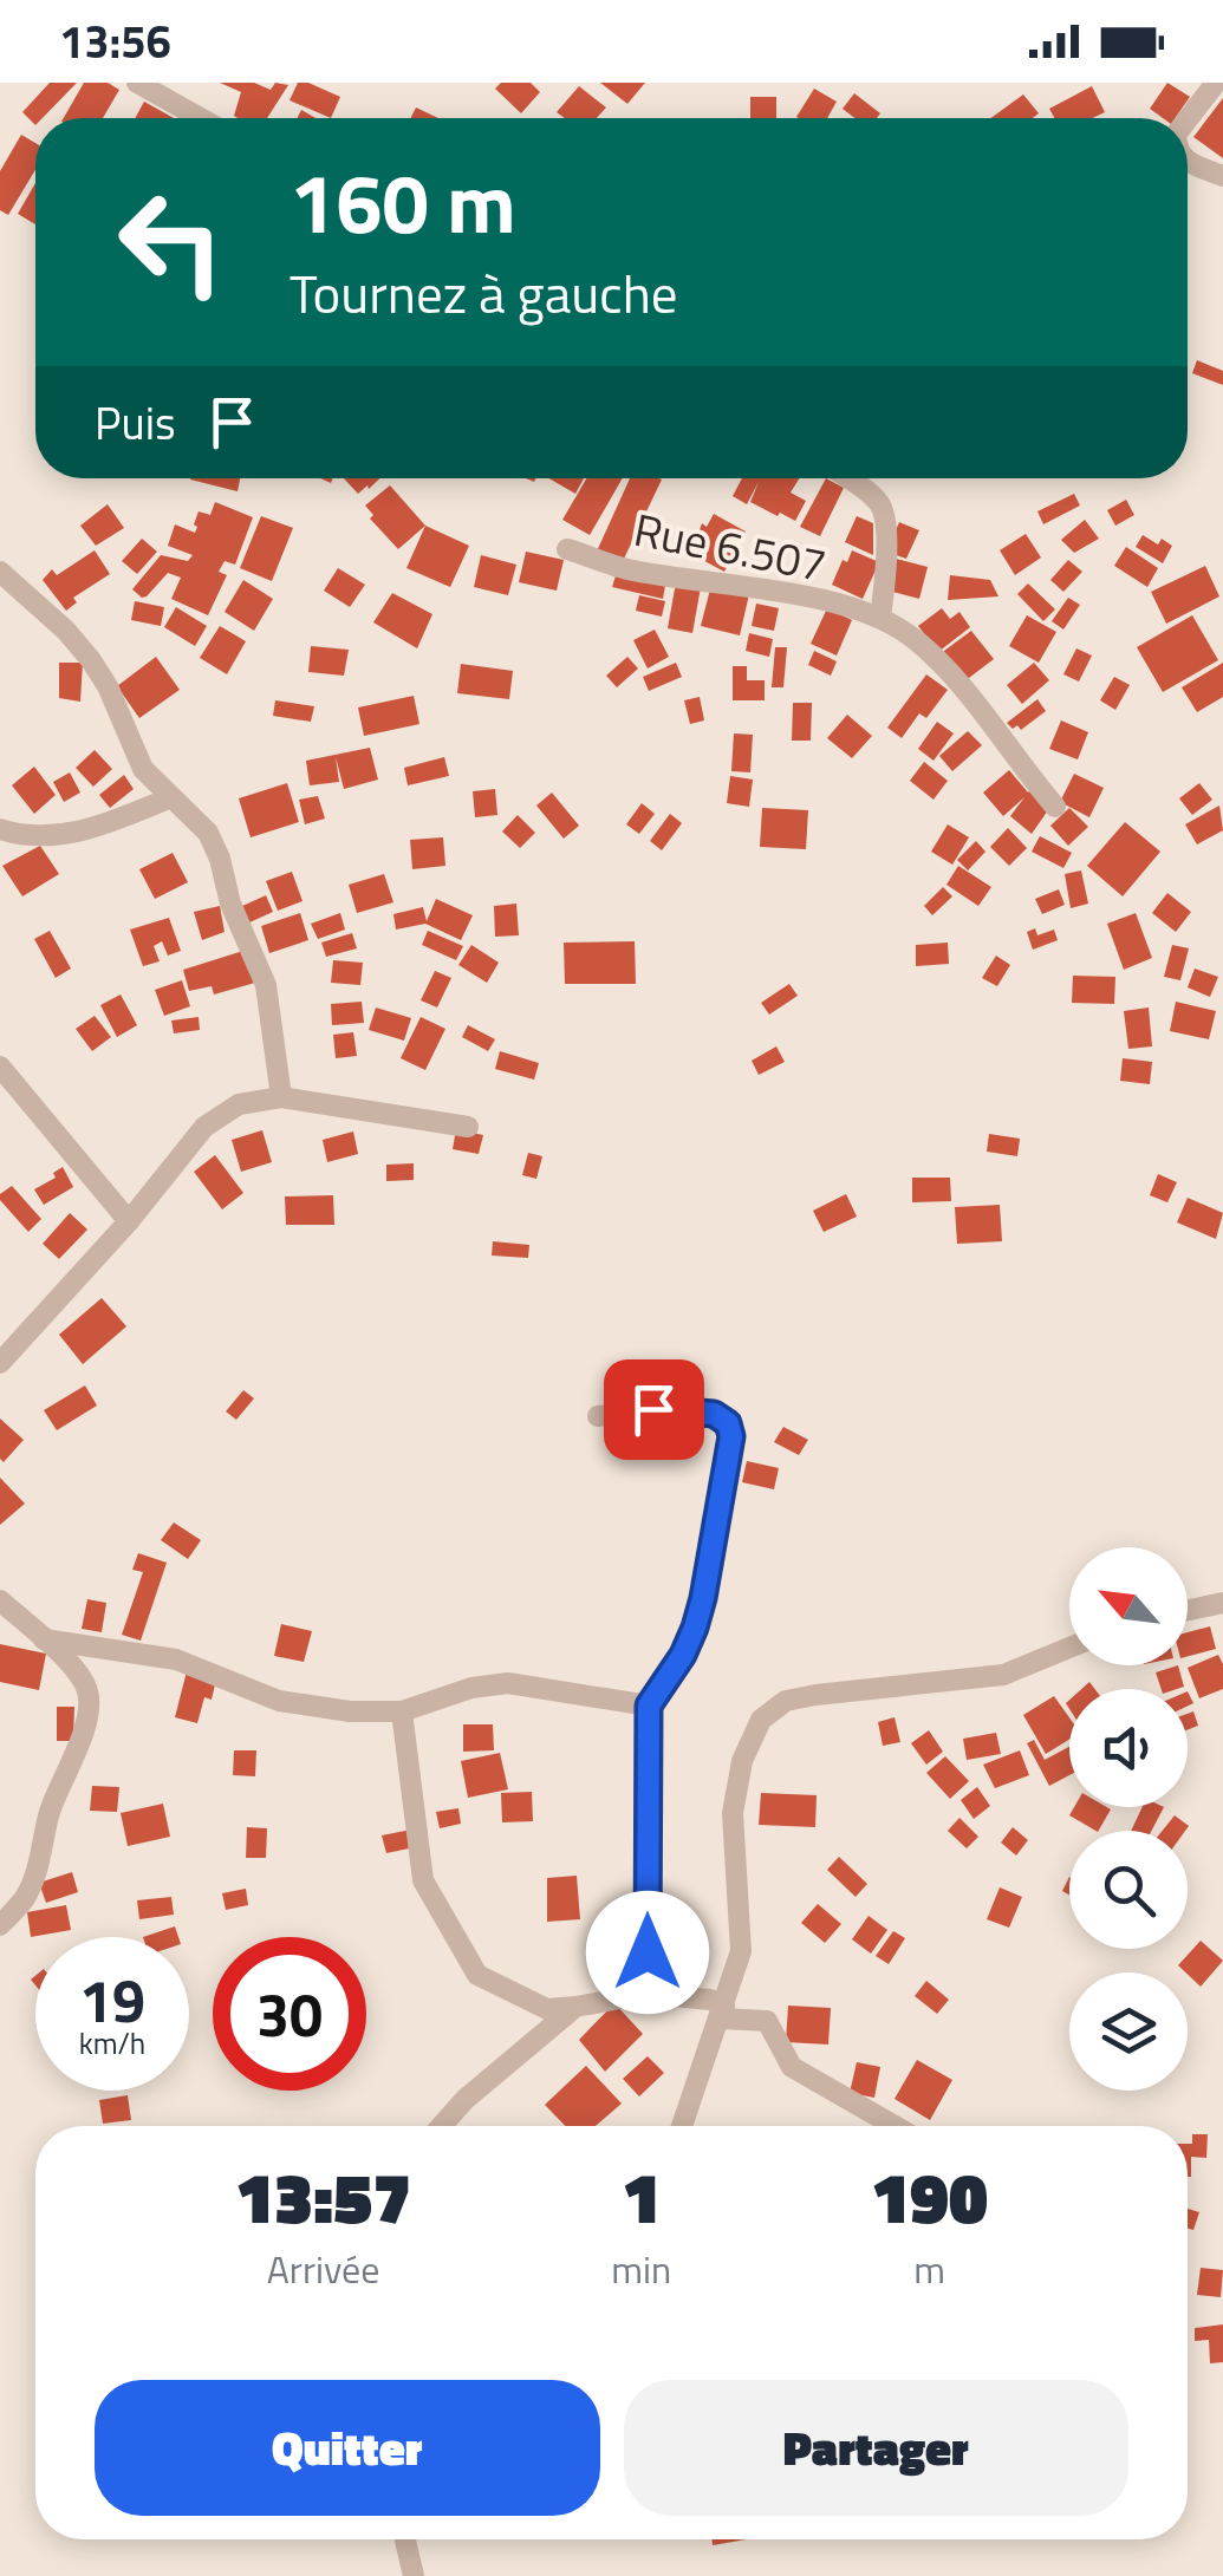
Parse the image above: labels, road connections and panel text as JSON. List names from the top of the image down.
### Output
{
  "streets": {
    "street": ["Rue 6.507"]
  },
  "north": "top left",
  "page": {
    "status": "13:56",
    "turn": ["160 m", "Tournez à gauche"],
    "then": "Puis",
    "speed": "19 km/h",
    "limit": "30",
    "eta": [
      "13:57",
      "Arrivée",
      "1",
      "min",
      "190",
      "m"
    ],
    "buttons": ["Quitter", "Partager"]
  }
}
